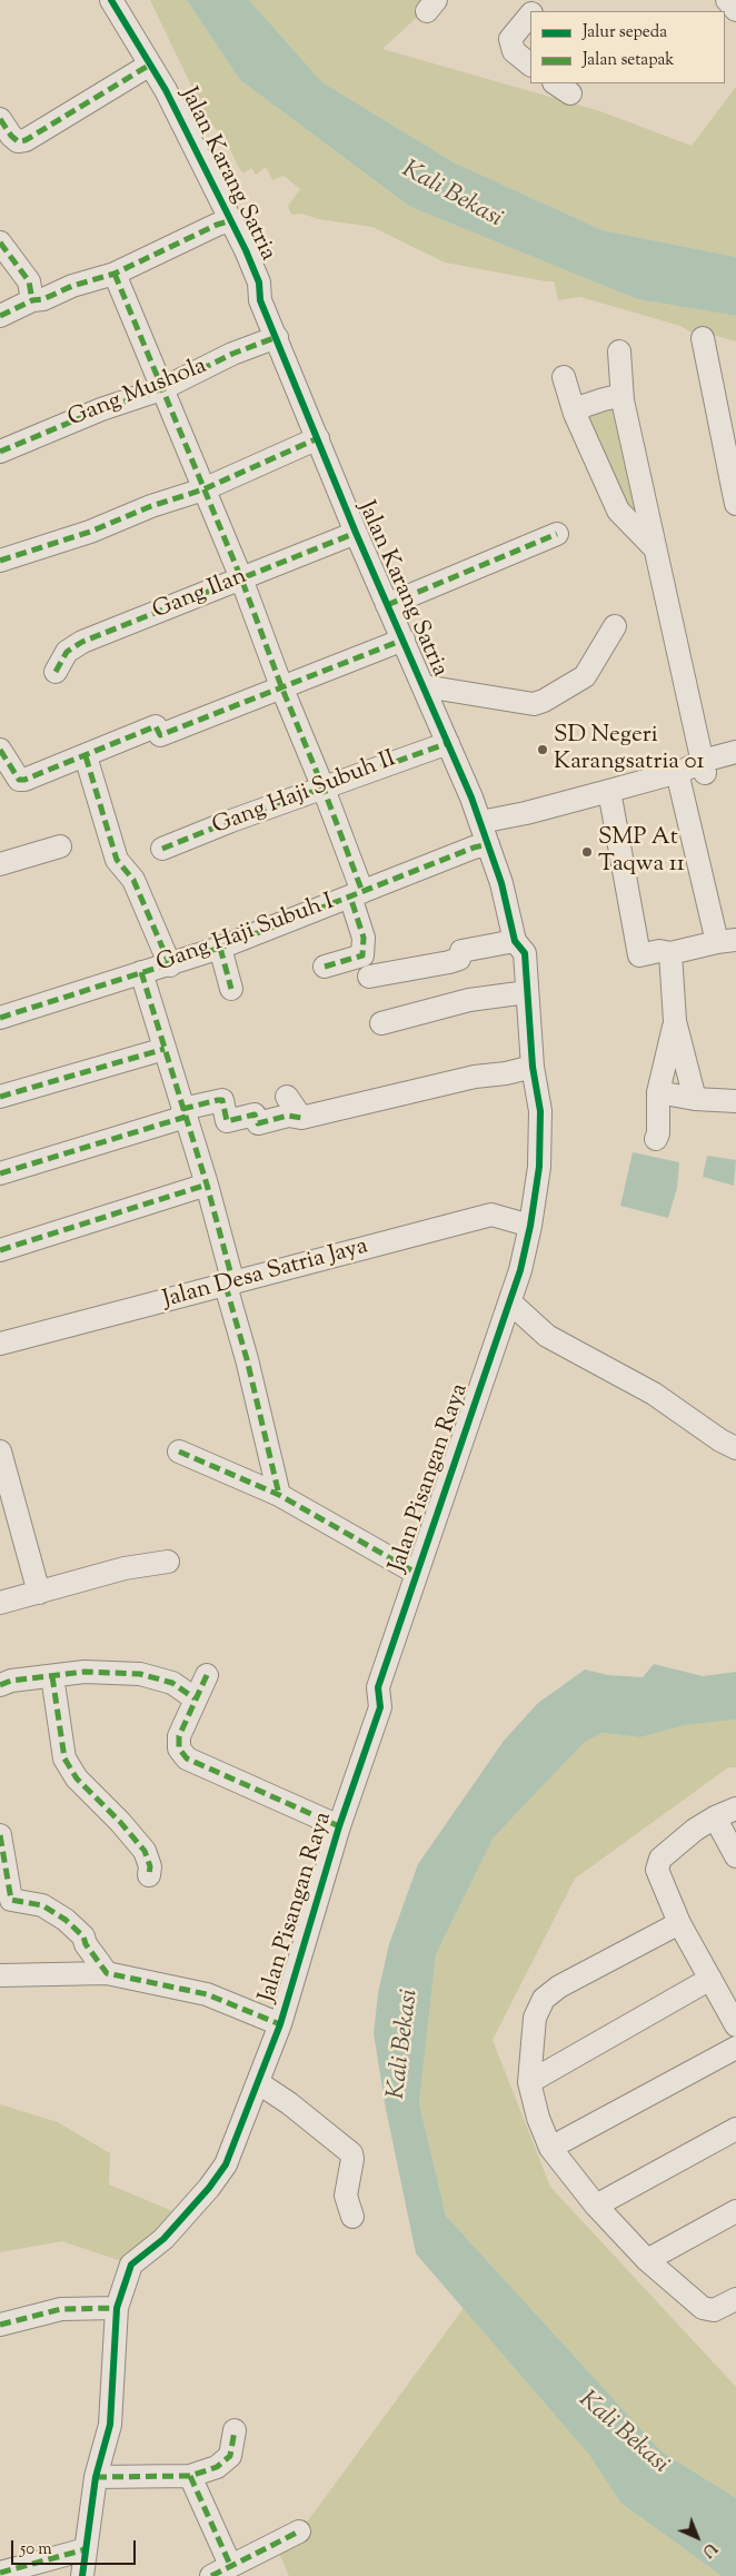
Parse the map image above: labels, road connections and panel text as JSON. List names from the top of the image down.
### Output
{
  "streets": {
    "street": [
      "Jalan Karang Satria",
      "Gang Mushola",
      "Gang Ilan",
      "Gang Haji Subuh II",
      "Gang Haji Subuh I",
      "Jalan Desa Satria Jaya",
      "Jalan Pisangan Raya"
    ]
  },
  "crossings": [
    ["Jalan Karang Satria", "Gang Mushola"],
    ["Jalan Karang Satria", "Gang Ilan"],
    ["Jalan Karang Satria", "Gang Haji Subuh II"],
    ["Jalan Karang Satria", "Gang Haji Subuh I"],
    ["Jalan Karang Satria", "Jalan Desa Satria Jaya"],
    ["Jalan Karang Satria", "Jalan Pisangan Raya"],
    ["Jalan Desa Satria Jaya", "Jalan Pisangan Raya"]
  ],
  "water": ["Kali Bekasi"],
  "places": ["SD Negeri Karangsatria 01", "SMP At Taqwa 11"],
  "legend": ["Jalur sepeda", "Jalan setapak"],
  "scale_bar": "50 m",
  "north": "bottom right"
}
